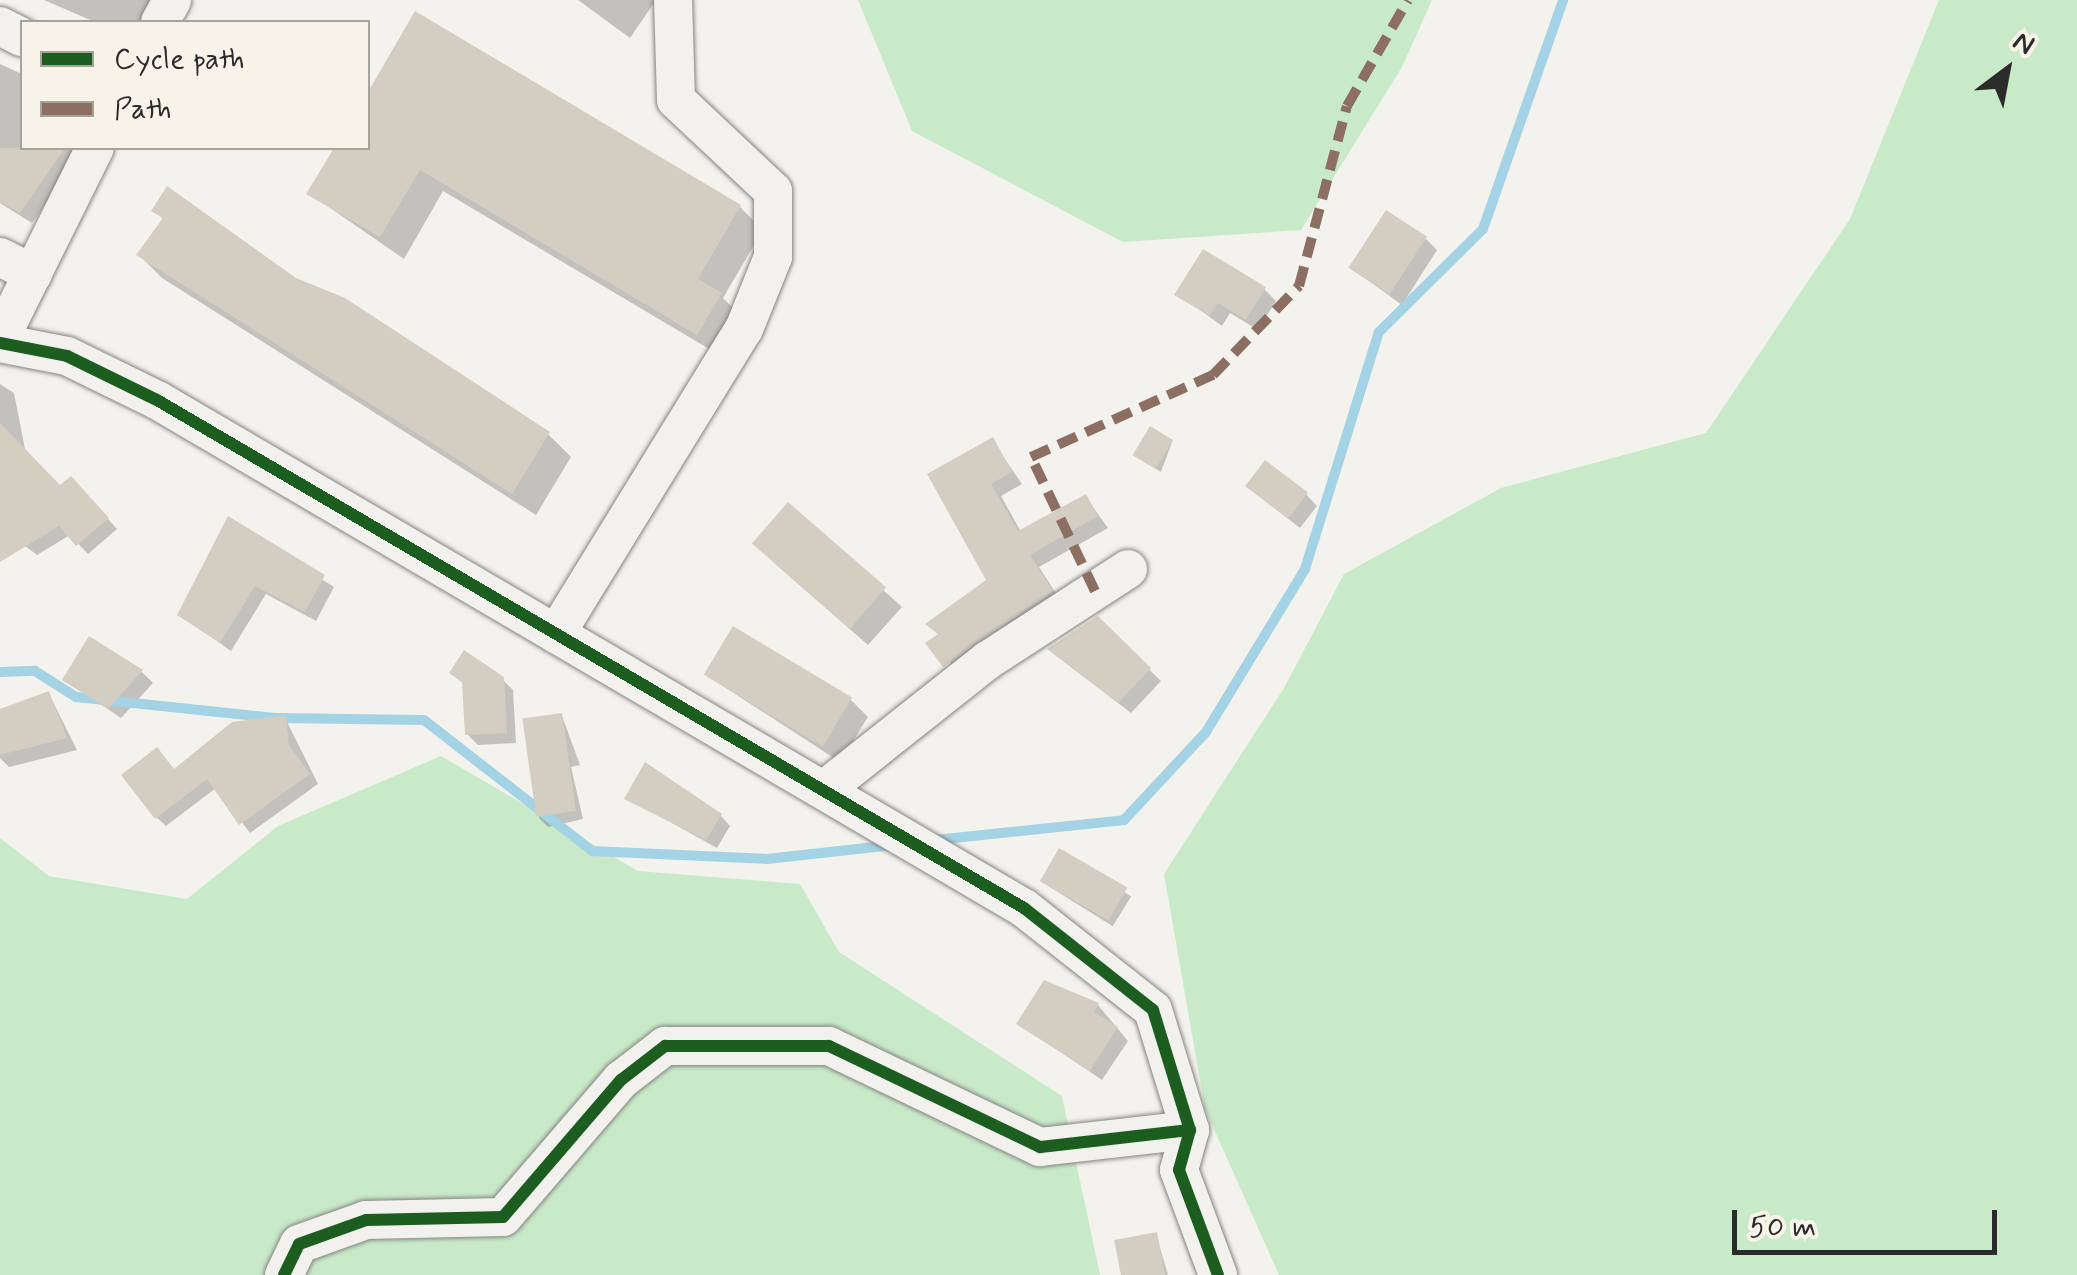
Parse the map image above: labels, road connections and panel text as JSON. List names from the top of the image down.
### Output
{
  "legend": ["Cycle path", "Path"],
  "scale_bar": "50 m",
  "north": "top right"
}
